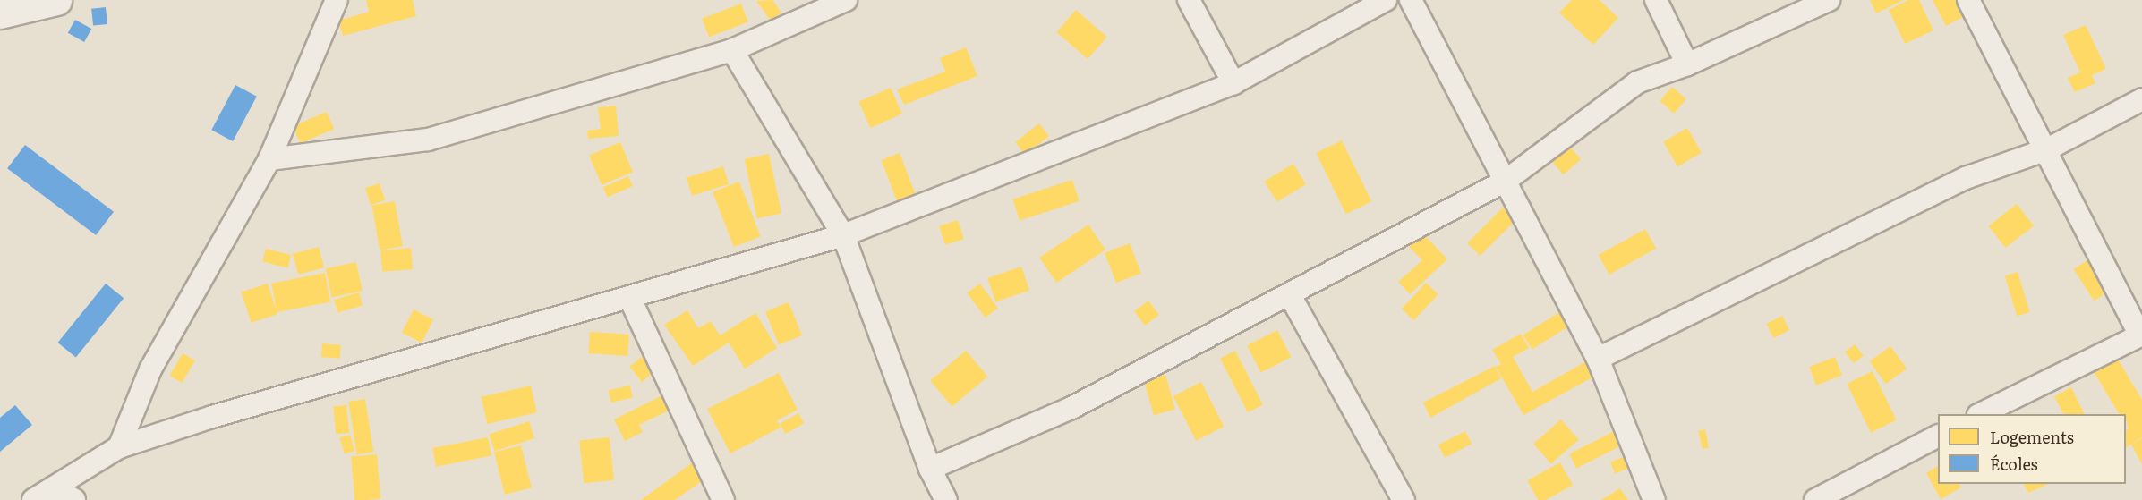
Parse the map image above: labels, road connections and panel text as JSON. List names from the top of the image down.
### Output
{
  "legend": ["Logements", "Écoles"]
}
